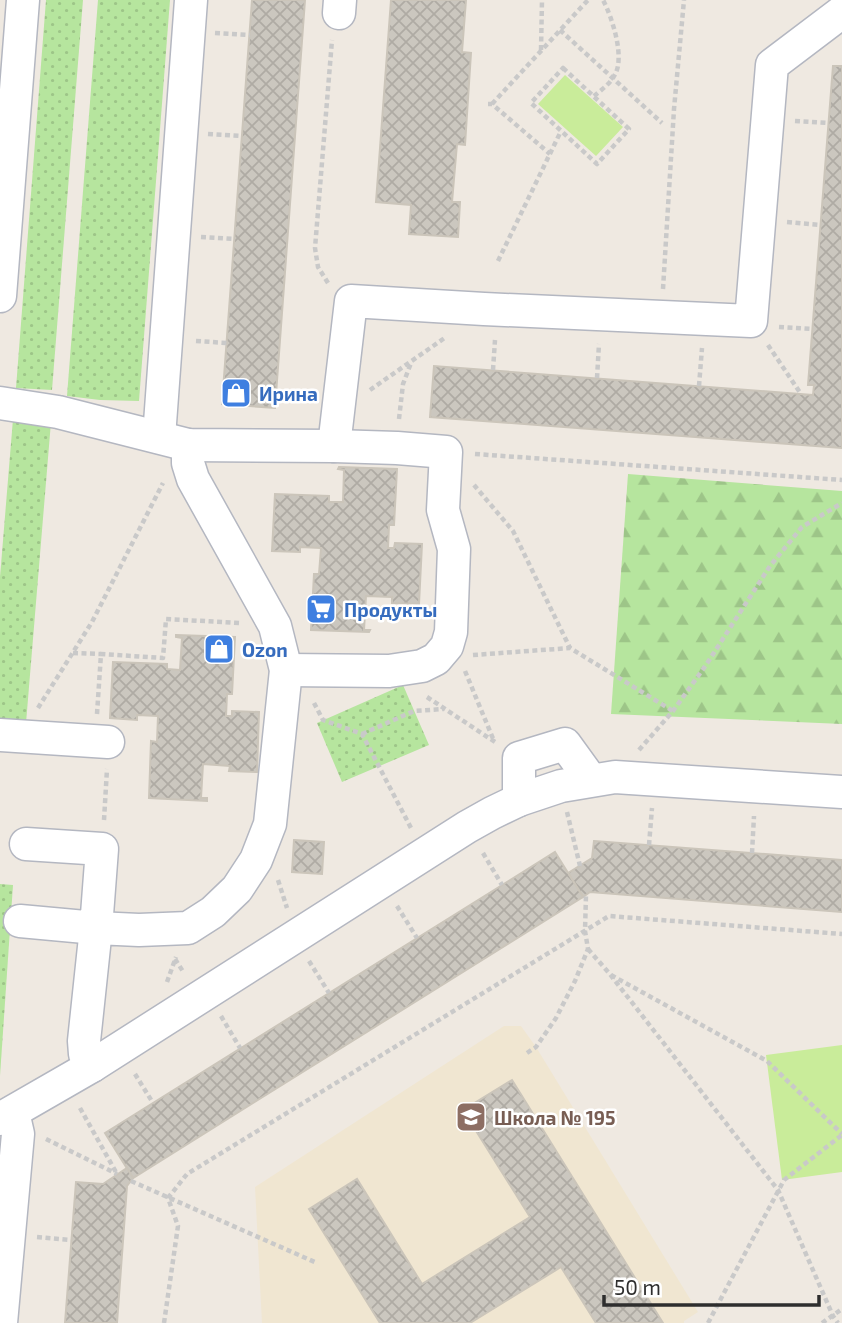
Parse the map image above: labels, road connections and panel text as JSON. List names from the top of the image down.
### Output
{
  "places": {
    "shop": ["Ирина", "Ozon"],
    "supermarket": ["Продукты"],
    "school or university": ["Школа № 195"]
  },
  "scale_bar": "50 m"
}
